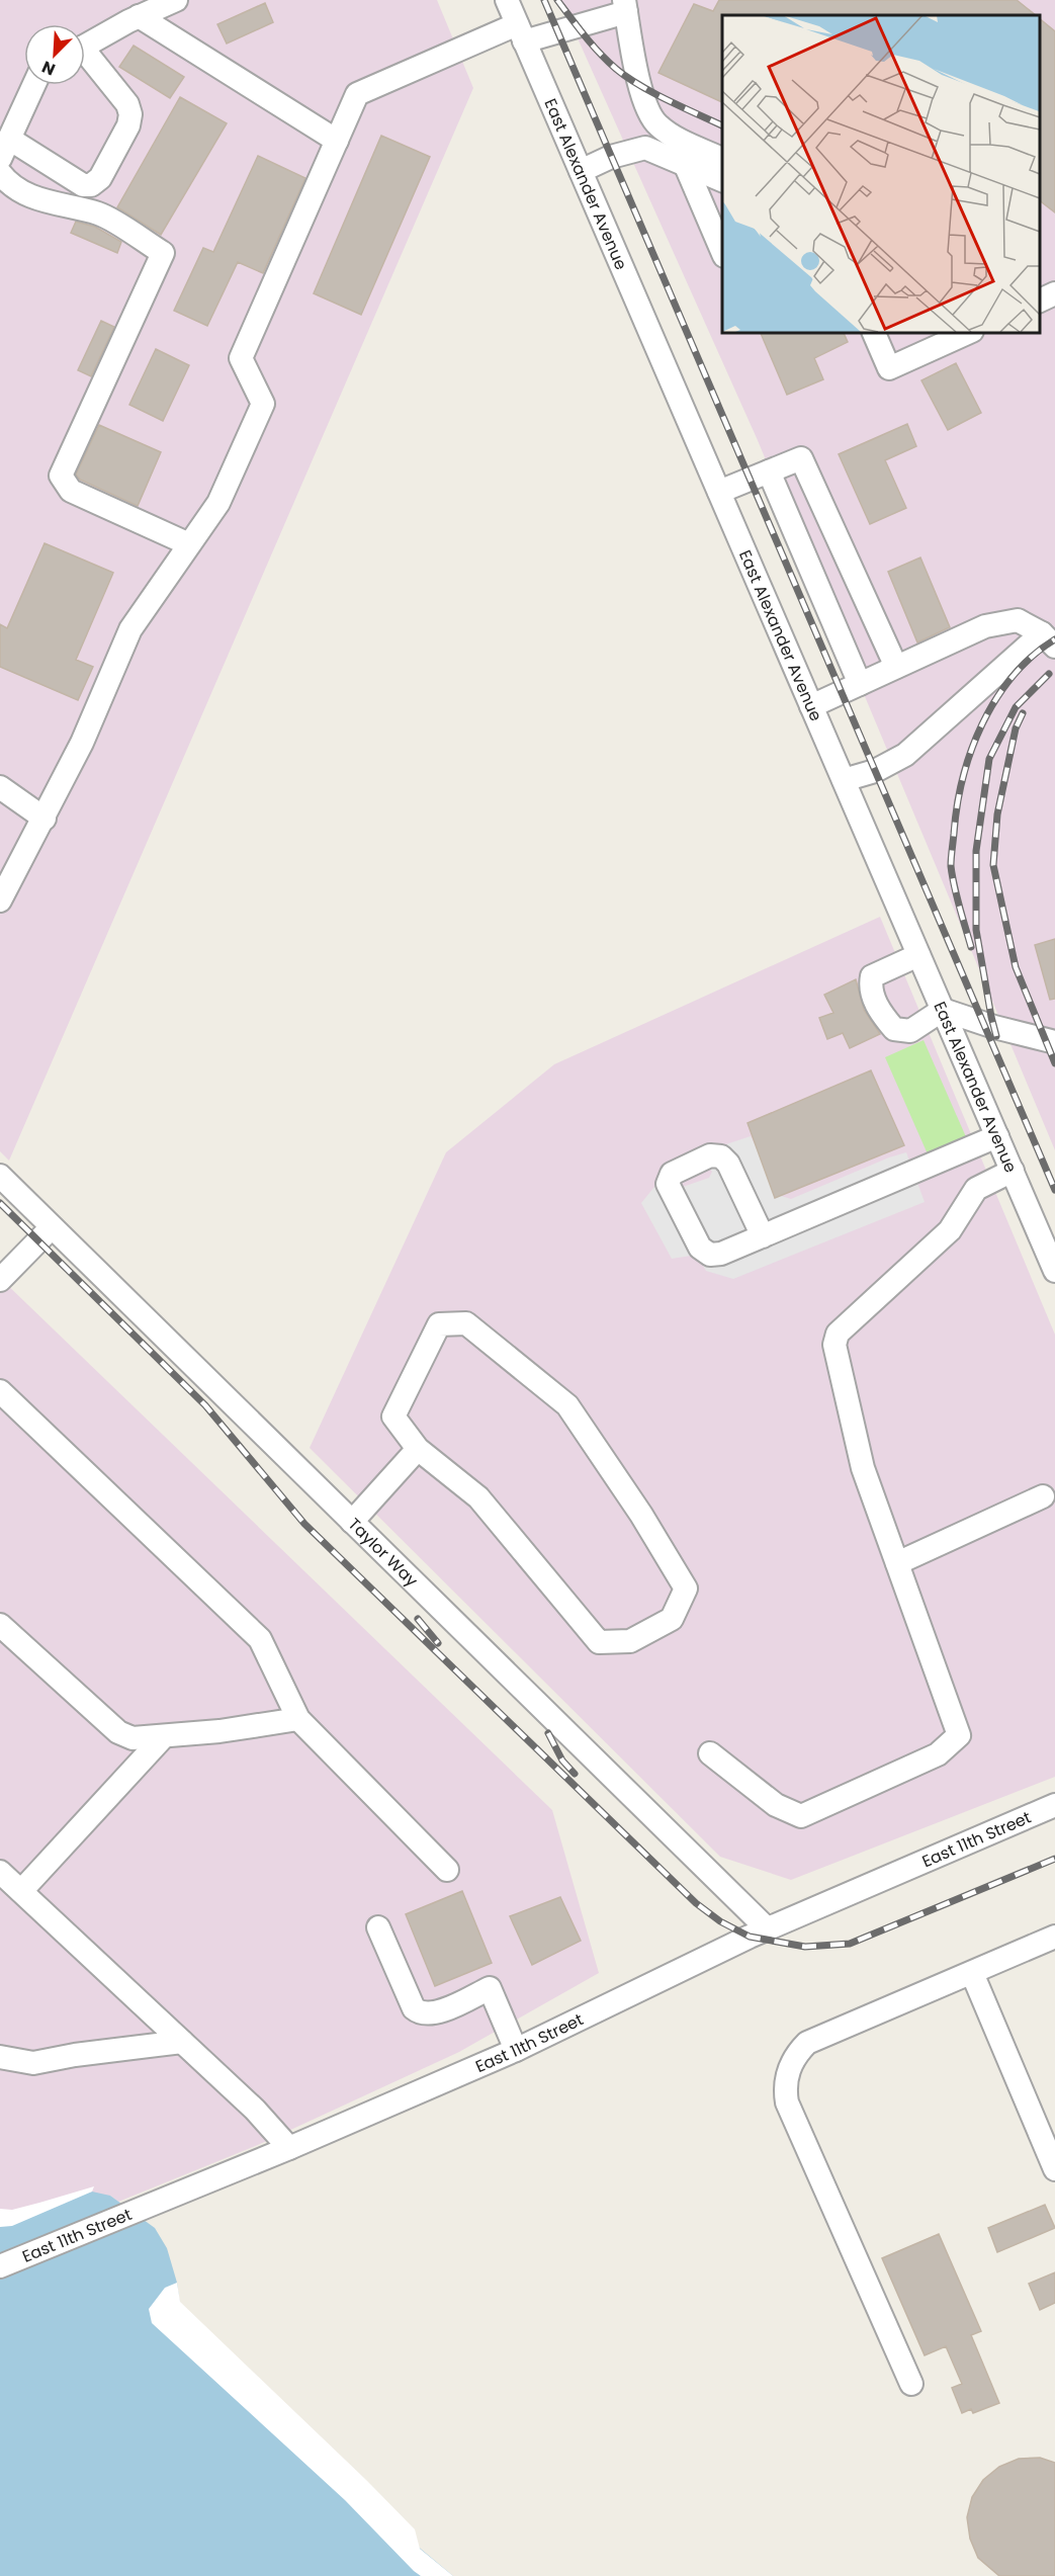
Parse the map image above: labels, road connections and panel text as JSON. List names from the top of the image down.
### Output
{
  "streets": {
    "street": ["East Alexander Avenue", "Taylor Way", "East 11th Street"]
  },
  "crossings": [
    ["Taylor Way", "East 11th Street"]
  ],
  "north": "bottom left"
}
